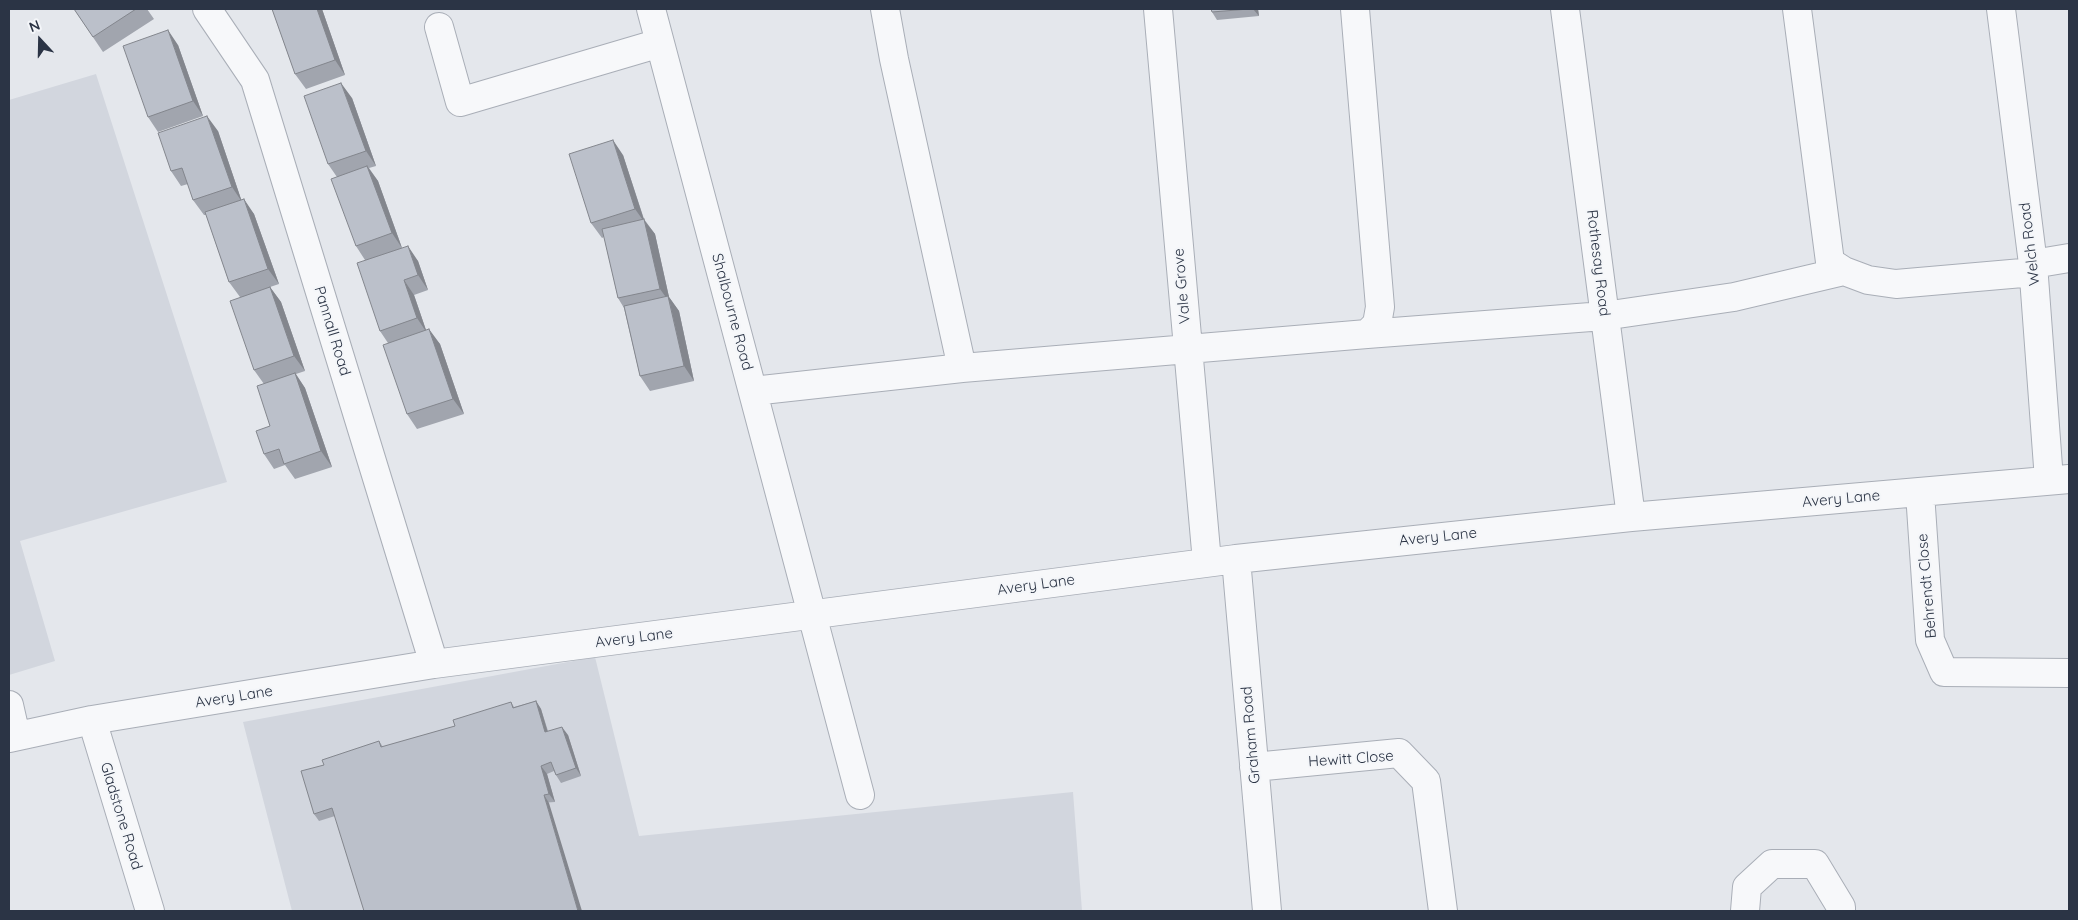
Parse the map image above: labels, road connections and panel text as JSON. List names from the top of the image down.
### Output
{
  "streets": {
    "street": [
      "Welch Road",
      "Rothesay Road",
      "Vale Grove",
      "Shalbourne Road",
      "Pannall Road",
      "Avery Lane",
      "Behrendt Close",
      "Graham Road",
      "Hewitt Close",
      "Gladstone Road"
    ]
  },
  "crossings": [
    ["Welch Road", "Avery Lane"],
    ["Rothesay Road", "Avery Lane"],
    ["Vale Grove", "Avery Lane"],
    ["Shalbourne Road", "Avery Lane"],
    ["Pannall Road", "Avery Lane"],
    ["Avery Lane", "Behrendt Close"],
    ["Avery Lane", "Graham Road"],
    ["Avery Lane", "Gladstone Road"],
    ["Graham Road", "Hewitt Close"]
  ],
  "north": "top"
}
